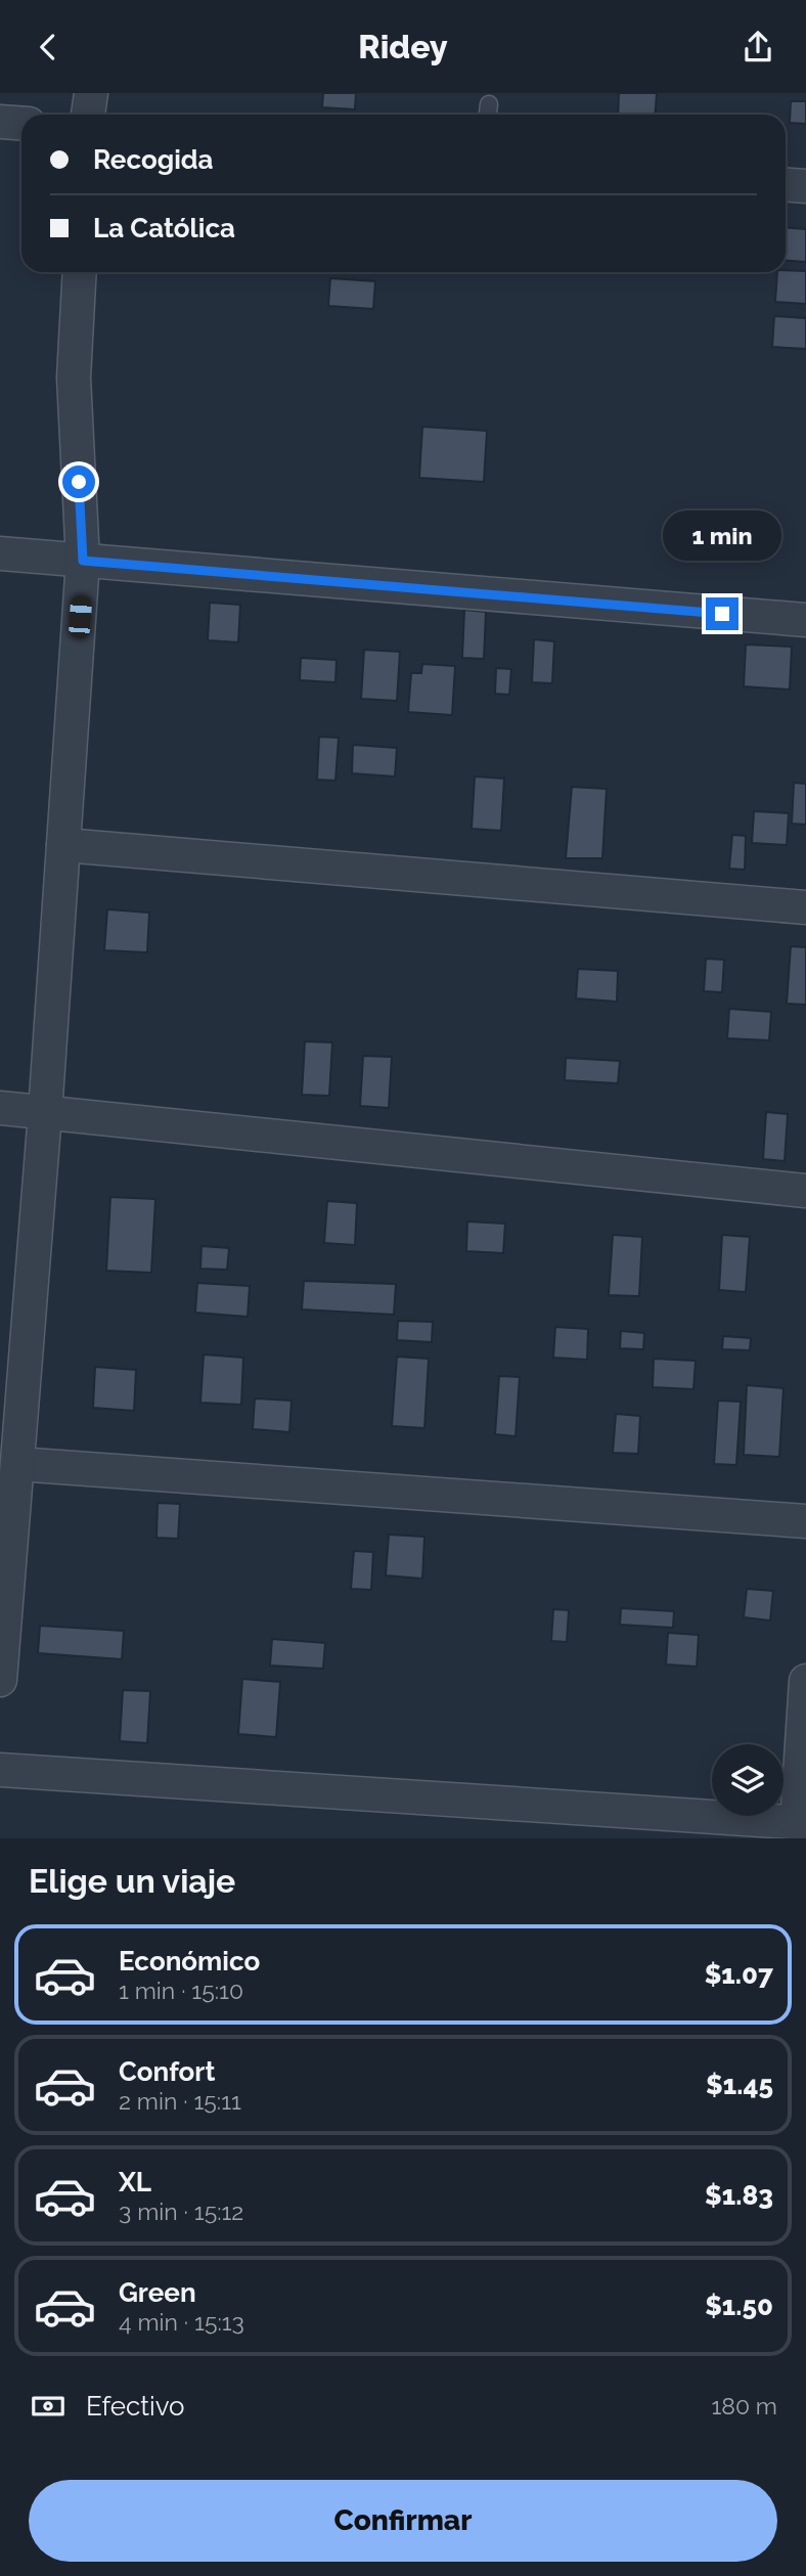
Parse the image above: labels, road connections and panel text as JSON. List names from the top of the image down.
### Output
{
  "page": {
    "header": "Ridey",
    "banner": ["Recogida", "La Católica"],
    "bubble": "1 min",
    "heading": "Elige un viaje",
    "list": [
      {
        "name": "Económico",
        "note": "1 min · 15:10",
        "value": "$1.07"
      },
      {
        "name": "Confort",
        "note": "2 min · 15:11",
        "value": "$1.45"
      },
      {
        "name": "XL",
        "note": "3 min · 15:12",
        "value": "$1.83"
      },
      {
        "name": "Green",
        "note": "4 min · 15:13",
        "value": "$1.50"
      }
    ],
    "pay": ["Efectivo", "180 m"],
    "buttons": "Confirmar"
  }
}
